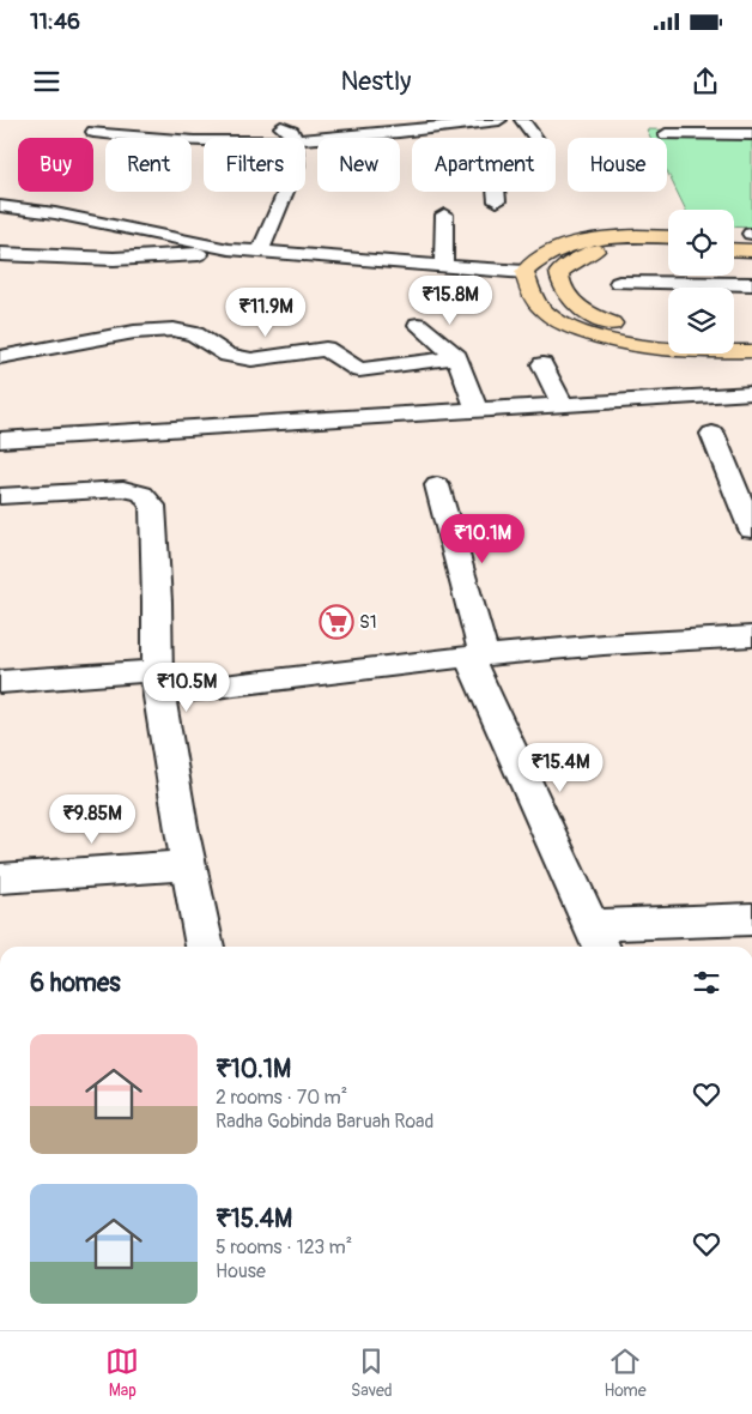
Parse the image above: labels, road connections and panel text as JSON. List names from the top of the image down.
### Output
{
  "places": {
    "supermarket": ["S1"]
  },
  "page": {
    "status": "11:46",
    "header": "Nestly",
    "chip": [
      "Buy",
      "Rent",
      "Filters",
      "New",
      "Apartment",
      "House"
    ],
    "price": [
      "₹15.8M",
      "₹11.9M",
      "₹10.1M",
      "₹10.5M",
      "₹15.4M",
      "₹9.85M"
    ],
    "heading": "6 homes",
    "list": [
      {
        "name": "₹10.1M",
        "note": "2 rooms · 70 m² · Radha Gobinda Baruah Road"
      },
      {
        "name": "₹15.4M",
        "note": "5 rooms · 123 m² · House"
      }
    ],
    "tabs": ["Map", "Saved", "Home"]
  }
}
